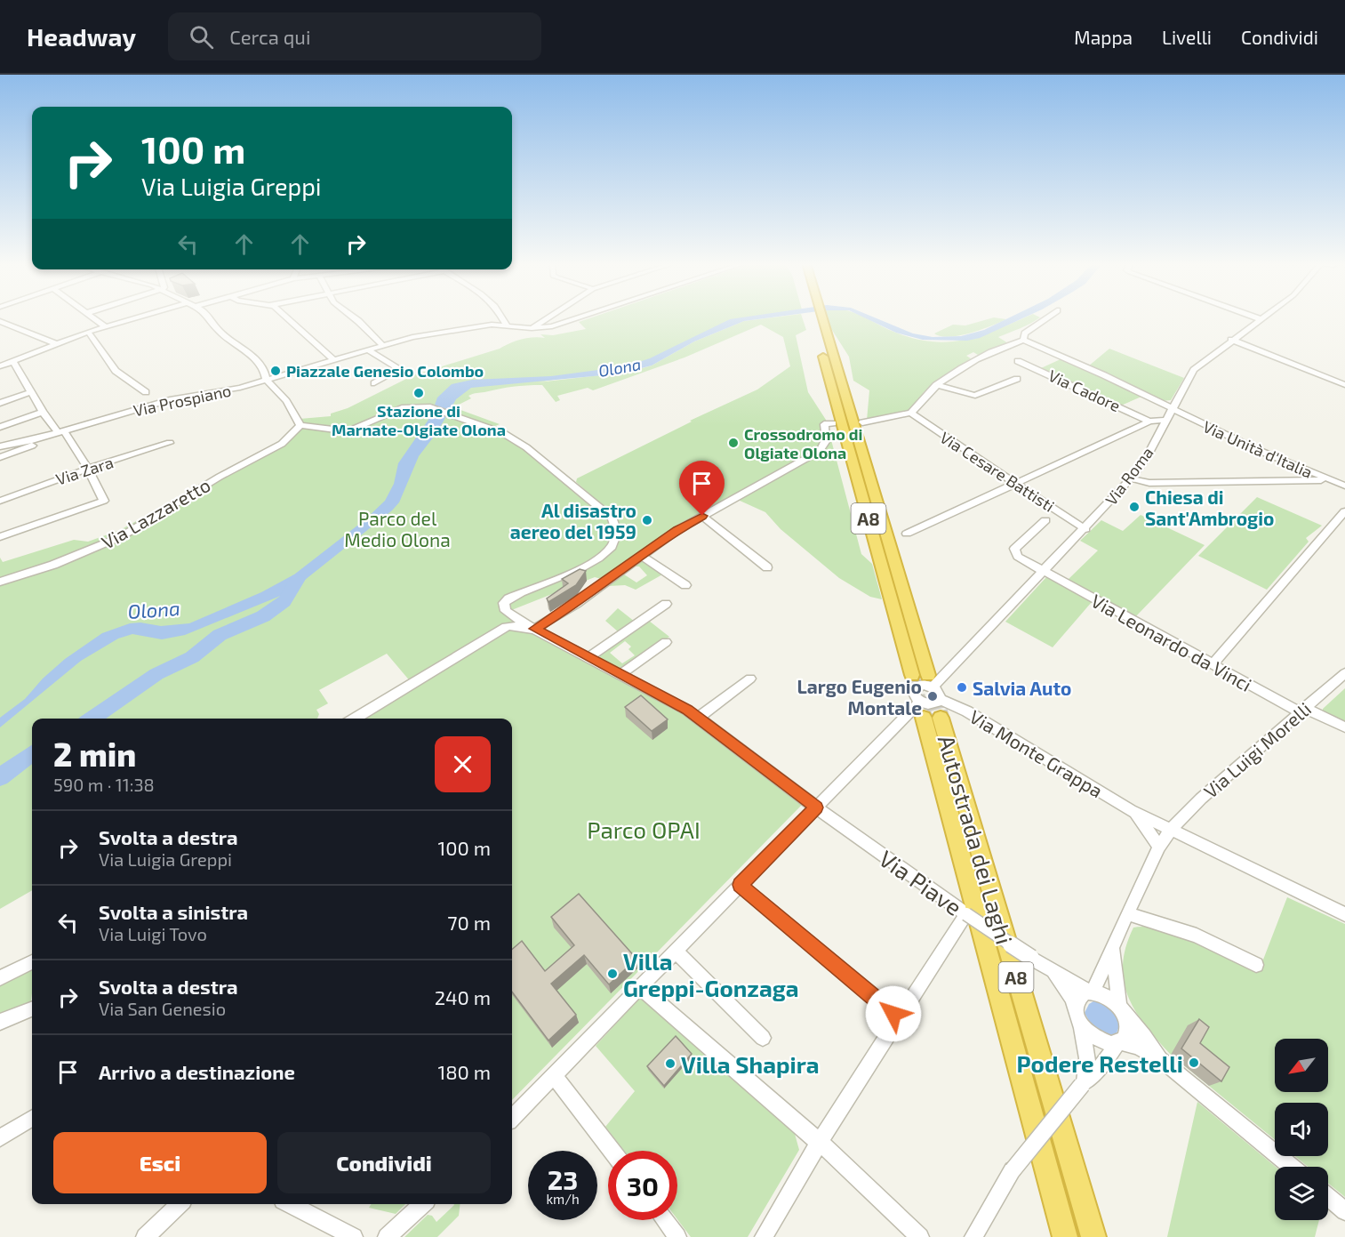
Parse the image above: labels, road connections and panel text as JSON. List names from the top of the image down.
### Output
{
  "streets": {
    "highway": ["A8", "Autostrada dei Laghi"],
    "street": [
      "Via Cadore",
      "Via Prospiano",
      "Via Unità d'Italia",
      "Via Zara",
      "Via Cesare Battisti",
      "Via Roma",
      "Via Lazzaretto",
      "Via Leonardo da Vinci",
      "Via Luigi Morelli",
      "Via Monte Grappa",
      "Via Piave"
    ]
  },
  "crossings": [
    ["Via Unità d'Italia", "Via Roma"],
    ["Via Cesare Battisti", "Via Roma"],
    ["Via Roma", "Via Leonardo da Vinci"],
    ["Via Lazzaretto", "Via Piave"],
    ["Via Leonardo da Vinci", "Via Luigi Morelli"],
    ["Via Luigi Morelli", "Via Monte Grappa"],
    ["Via Luigi Morelli", "Via Piave"],
    ["Via Monte Grappa", "Autostrada dei Laghi"]
  ],
  "water": ["Olona"],
  "parks": ["Parco del Medio Olona", "Parco OPAI"],
  "places": [
    "Piazzale Genesio Colombo",
    "Stazione di Marnate-Olgiate Olona",
    "Crossodromo di Olgiate Olona",
    "Chiesa di Sant'Ambrogio",
    "Al disastro aereo del 1959",
    "Salvia Auto",
    "Largo Eugenio Montale",
    "Villa Greppi-Gonzaga",
    "Podere Restelli",
    "Villa Shapira"
  ],
  "north": "bottom left",
  "page": {
    "header": "Headway",
    "search": "Cerca qui",
    "nav": ["Mappa", "Livelli", "Condividi"],
    "turn": ["100 m", "Via Luigia Greppi"],
    "heading": ["2 min", "590 m · 11:38"],
    "list": [
      {
        "name": "Svolta a destra",
        "note": "Via Luigia Greppi",
        "value": "100 m"
      },
      {
        "name": "Svolta a sinistra",
        "note": "Via Luigi Tovo",
        "value": "70 m"
      },
      {
        "name": "Svolta a destra",
        "note": "Via San Genesio",
        "value": "240 m"
      },
      {
        "name": "Arrivo a destinazione",
        "value": "180 m"
      }
    ],
    "buttons": ["Esci", "Condividi"],
    "speed": "23 km/h",
    "limit": "30"
  }
}
